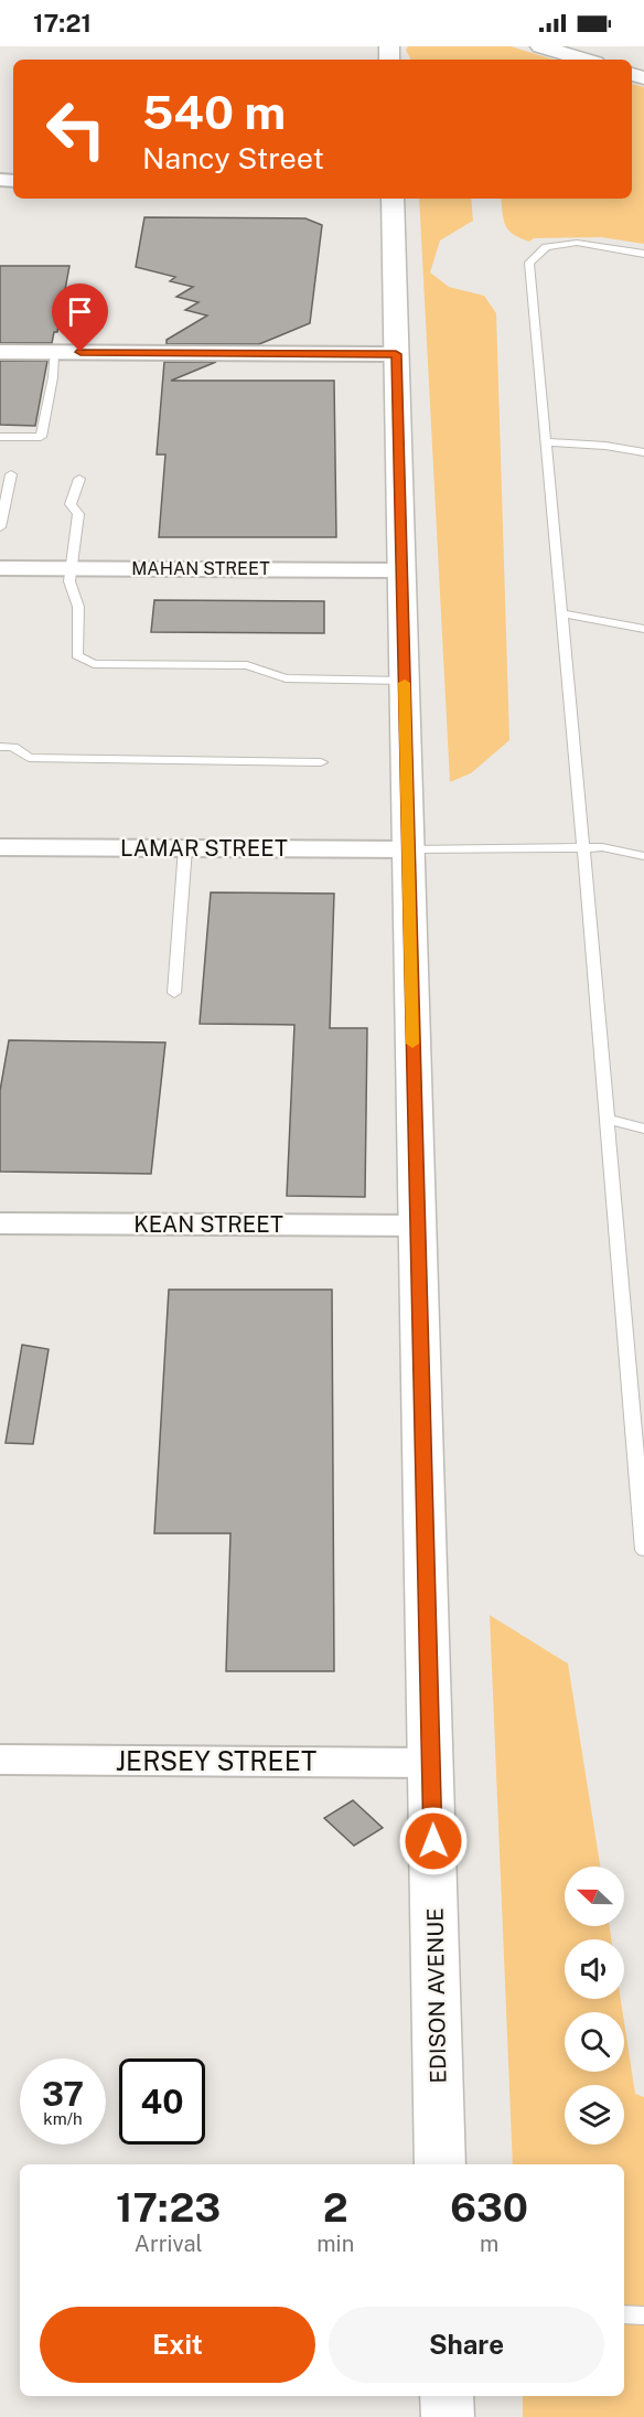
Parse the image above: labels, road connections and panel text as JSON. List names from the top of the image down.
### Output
{
  "streets": {
    "street": [
      "MAHAN STREET",
      "LAMAR STREET",
      "KEAN STREET",
      "JERSEY STREET",
      "EDISON AVENUE"
    ]
  },
  "crossings": [
    ["MAHAN STREET", "EDISON AVENUE"],
    ["LAMAR STREET", "EDISON AVENUE"],
    ["KEAN STREET", "EDISON AVENUE"],
    ["JERSEY STREET", "EDISON AVENUE"]
  ],
  "north": "left",
  "page": {
    "status": "17:21",
    "turn": ["540 m", "Nancy Street"],
    "speed": "37 km/h",
    "limit": "40",
    "eta": [
      "17:23",
      "Arrival",
      "2",
      "min",
      "630",
      "m"
    ],
    "buttons": ["Exit", "Share"]
  }
}
